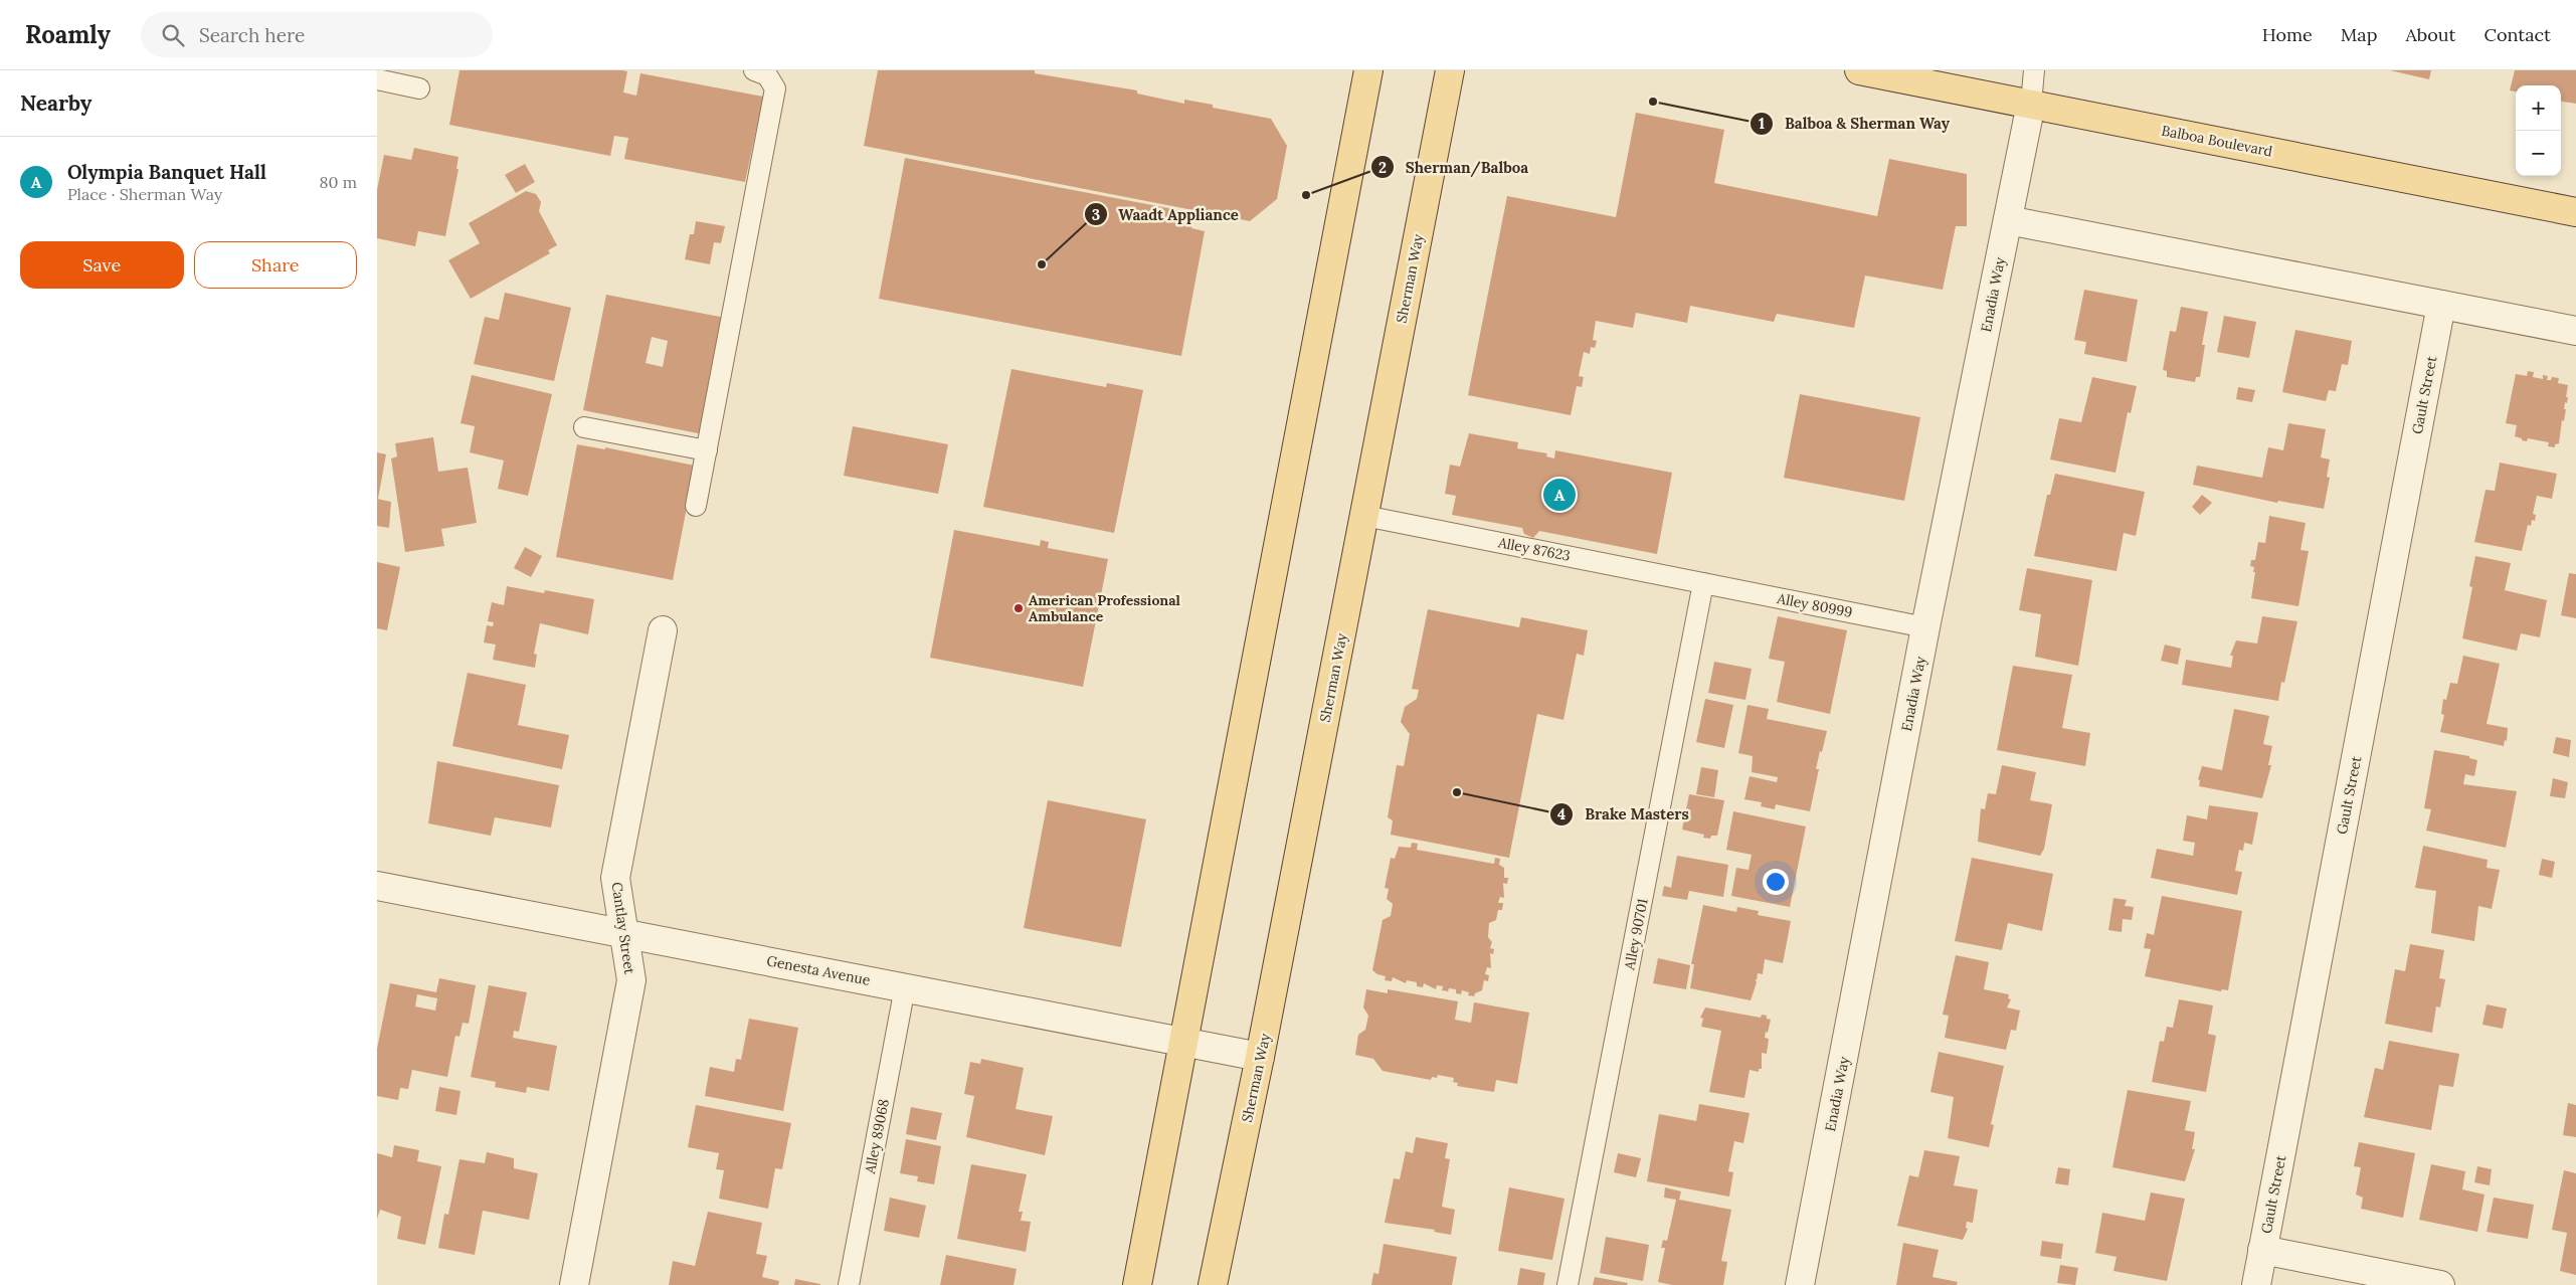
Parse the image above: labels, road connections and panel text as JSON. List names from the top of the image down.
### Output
{
  "streets": {
    "main road": ["Balboa Boulevard", "Sherman Way"],
    "street": [
      "Enadia Way",
      "Gault Street",
      "Cantlay Street",
      "Genesta Avenue"
    ],
    "lane": [
      "Alley 87623",
      "Alley 80999",
      "Alley 90701",
      "Alley 89068"
    ]
  },
  "crossings": [
    ["Balboa Boulevard", "Enadia Way"],
    ["Sherman Way", "Alley 87623"],
    ["Sherman Way", "Genesta Avenue"],
    ["Enadia Way", "Alley 80999"],
    ["Alley 87623", "Alley 80999"],
    ["Alley 87623", "Alley 90701"],
    ["Alley 80999", "Alley 90701"],
    ["Cantlay Street", "Genesta Avenue"],
    ["Genesta Avenue", "Alley 89068"]
  ],
  "places": [
    "Balboa & Sherman Way",
    "Sherman/Balboa",
    "Waadt Appliance",
    "American Professional Ambulance",
    "Brake Masters"
  ],
  "page": {
    "header": "Roamly",
    "search": "Search here",
    "nav": [
      "Home",
      "Map",
      "About",
      "Contact"
    ],
    "heading": "Nearby",
    "map_buttons": ["+", "−"],
    "list": [
      {
        "mark": "A",
        "name": "Olympia Banquet Hall",
        "note": "Place · Sherman Way",
        "value": "80 m"
      }
    ],
    "buttons": ["Save", "Share"],
    "pins": "A"
  }
}
